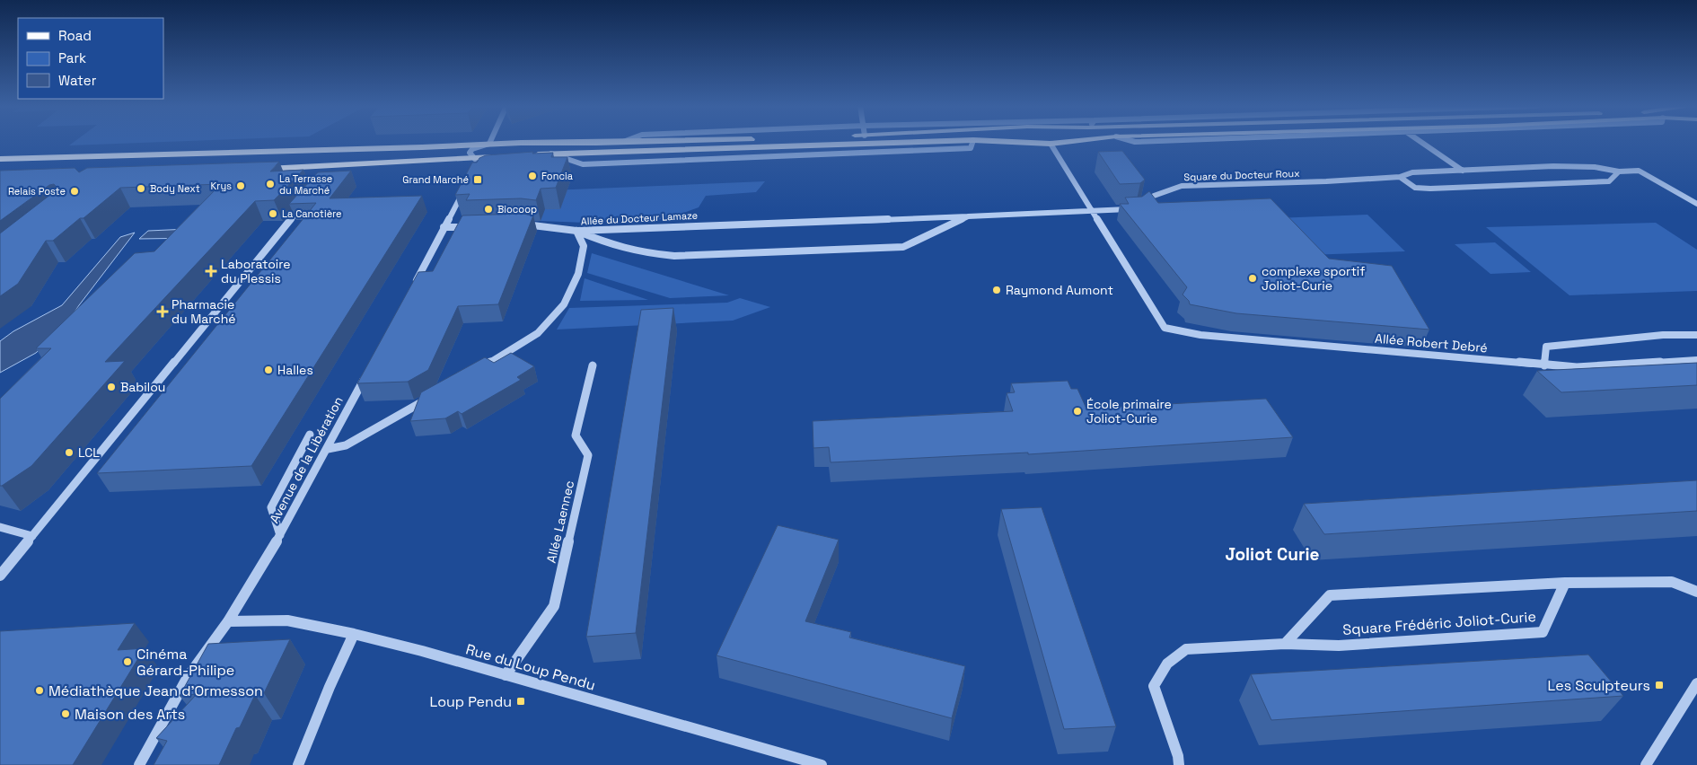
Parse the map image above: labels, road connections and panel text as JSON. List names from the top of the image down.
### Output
{
  "streets": {
    "street": [
      "Square du Docteur Roux",
      "Allée du Docteur Lamaze",
      "Allée Robert Debré",
      "Avenue de la Libération",
      "Allée Laennec",
      "Square Frédéric Joliot-Curie",
      "Rue du Loup Pendu"
    ]
  },
  "crossings": [
    ["Square du Docteur Roux", "Allée du Docteur Lamaze"],
    ["Square du Docteur Roux", "Allée Robert Debré"],
    ["Allée du Docteur Lamaze", "Allée Robert Debré"],
    ["Avenue de la Libération", "Rue du Loup Pendu"],
    ["Allée Laennec", "Rue du Loup Pendu"]
  ],
  "districts": ["Joliot Curie"],
  "places": {
    "other": [
      "Foncia",
      "La Terrasse du Marché",
      "Krys",
      "Body Next",
      "Relais Poste",
      "Biocoop",
      "La Canotière",
      "complexe sportif Joliot-Curie",
      "Raymond Aumont",
      "Halles",
      "Babilou",
      "École primaire Joliot-Curie",
      "LCL",
      "Cinéma Gérard-Philipe",
      "Médiathèque Jean d'Ormesson",
      "Maison des Arts"
    ],
    "transit": ["Grand Marché", "Les Sculpteurs", "Loup Pendu"],
    "health": ["Laboratoire du Plessis", "Pharmacie du Marché"]
  },
  "legend": ["Road", "Park", "Water"]
}
